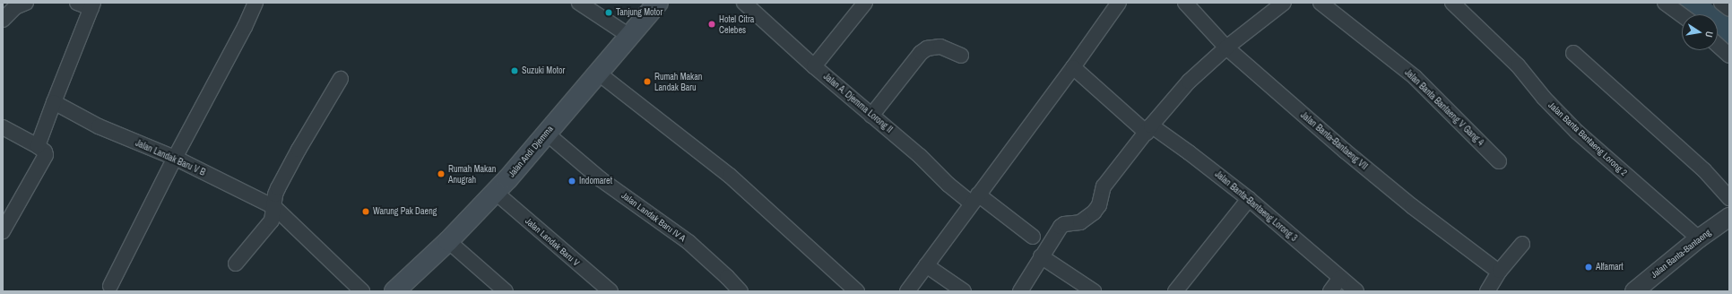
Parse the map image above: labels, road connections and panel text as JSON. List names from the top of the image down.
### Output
{
  "streets": {
    "main road": ["Jalan Andi Djemma"],
    "street": [
      "Jalan A. Djemma Lorong II",
      "Jalan Banta Bantaeng V Gang 4",
      "Jalan Banta Bantaeng Lorong 2",
      "Jalan Banta-Bantaeng VII",
      "Jalan Landak Baru V B",
      "Jalan Banta-Bantaeng Lorong 3",
      "Jalan Landak Baru IV A",
      "Jalan Landak Baru V",
      "Jalan Banta-Bantaeng"
    ]
  },
  "crossings": [
    ["Jalan Banta Bantaeng Lorong 2", "Jalan Banta-Bantaeng"],
    ["Jalan Andi Djemma", "Jalan Landak Baru IV A"],
    ["Jalan Andi Djemma", "Jalan Landak Baru V"]
  ],
  "places": [
    "Tanjung Motor",
    "Hotel Citra Celebes",
    "Suzuki Motor",
    "Rumah Makan Landak Baru",
    "Rumah Makan Anugrah",
    "Indomaret",
    "Warung Pak Daeng",
    "Alfamart"
  ],
  "north": "right"
}
